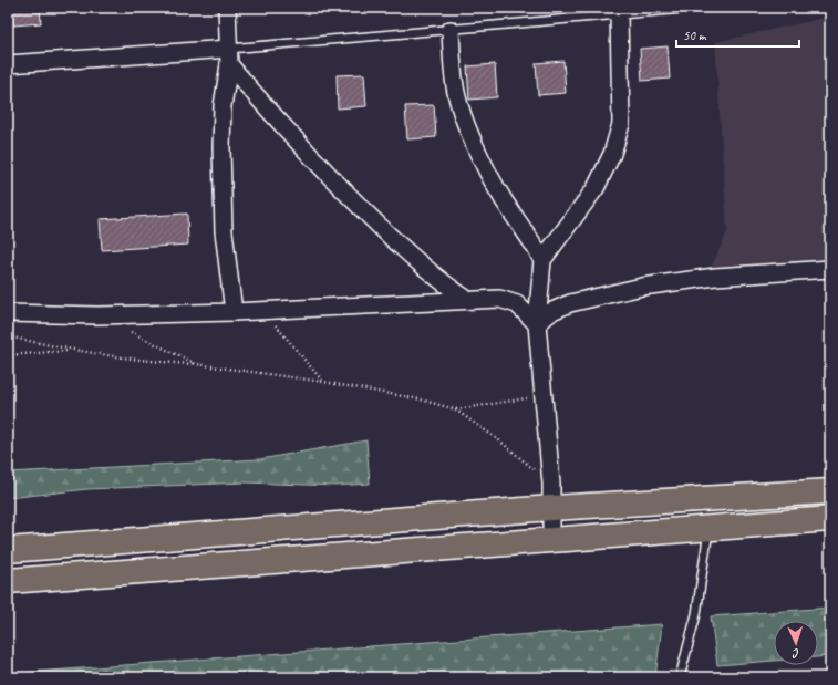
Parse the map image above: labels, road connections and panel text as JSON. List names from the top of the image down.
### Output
{
  "scale_bar": "50 m",
  "north": "bottom"
}
